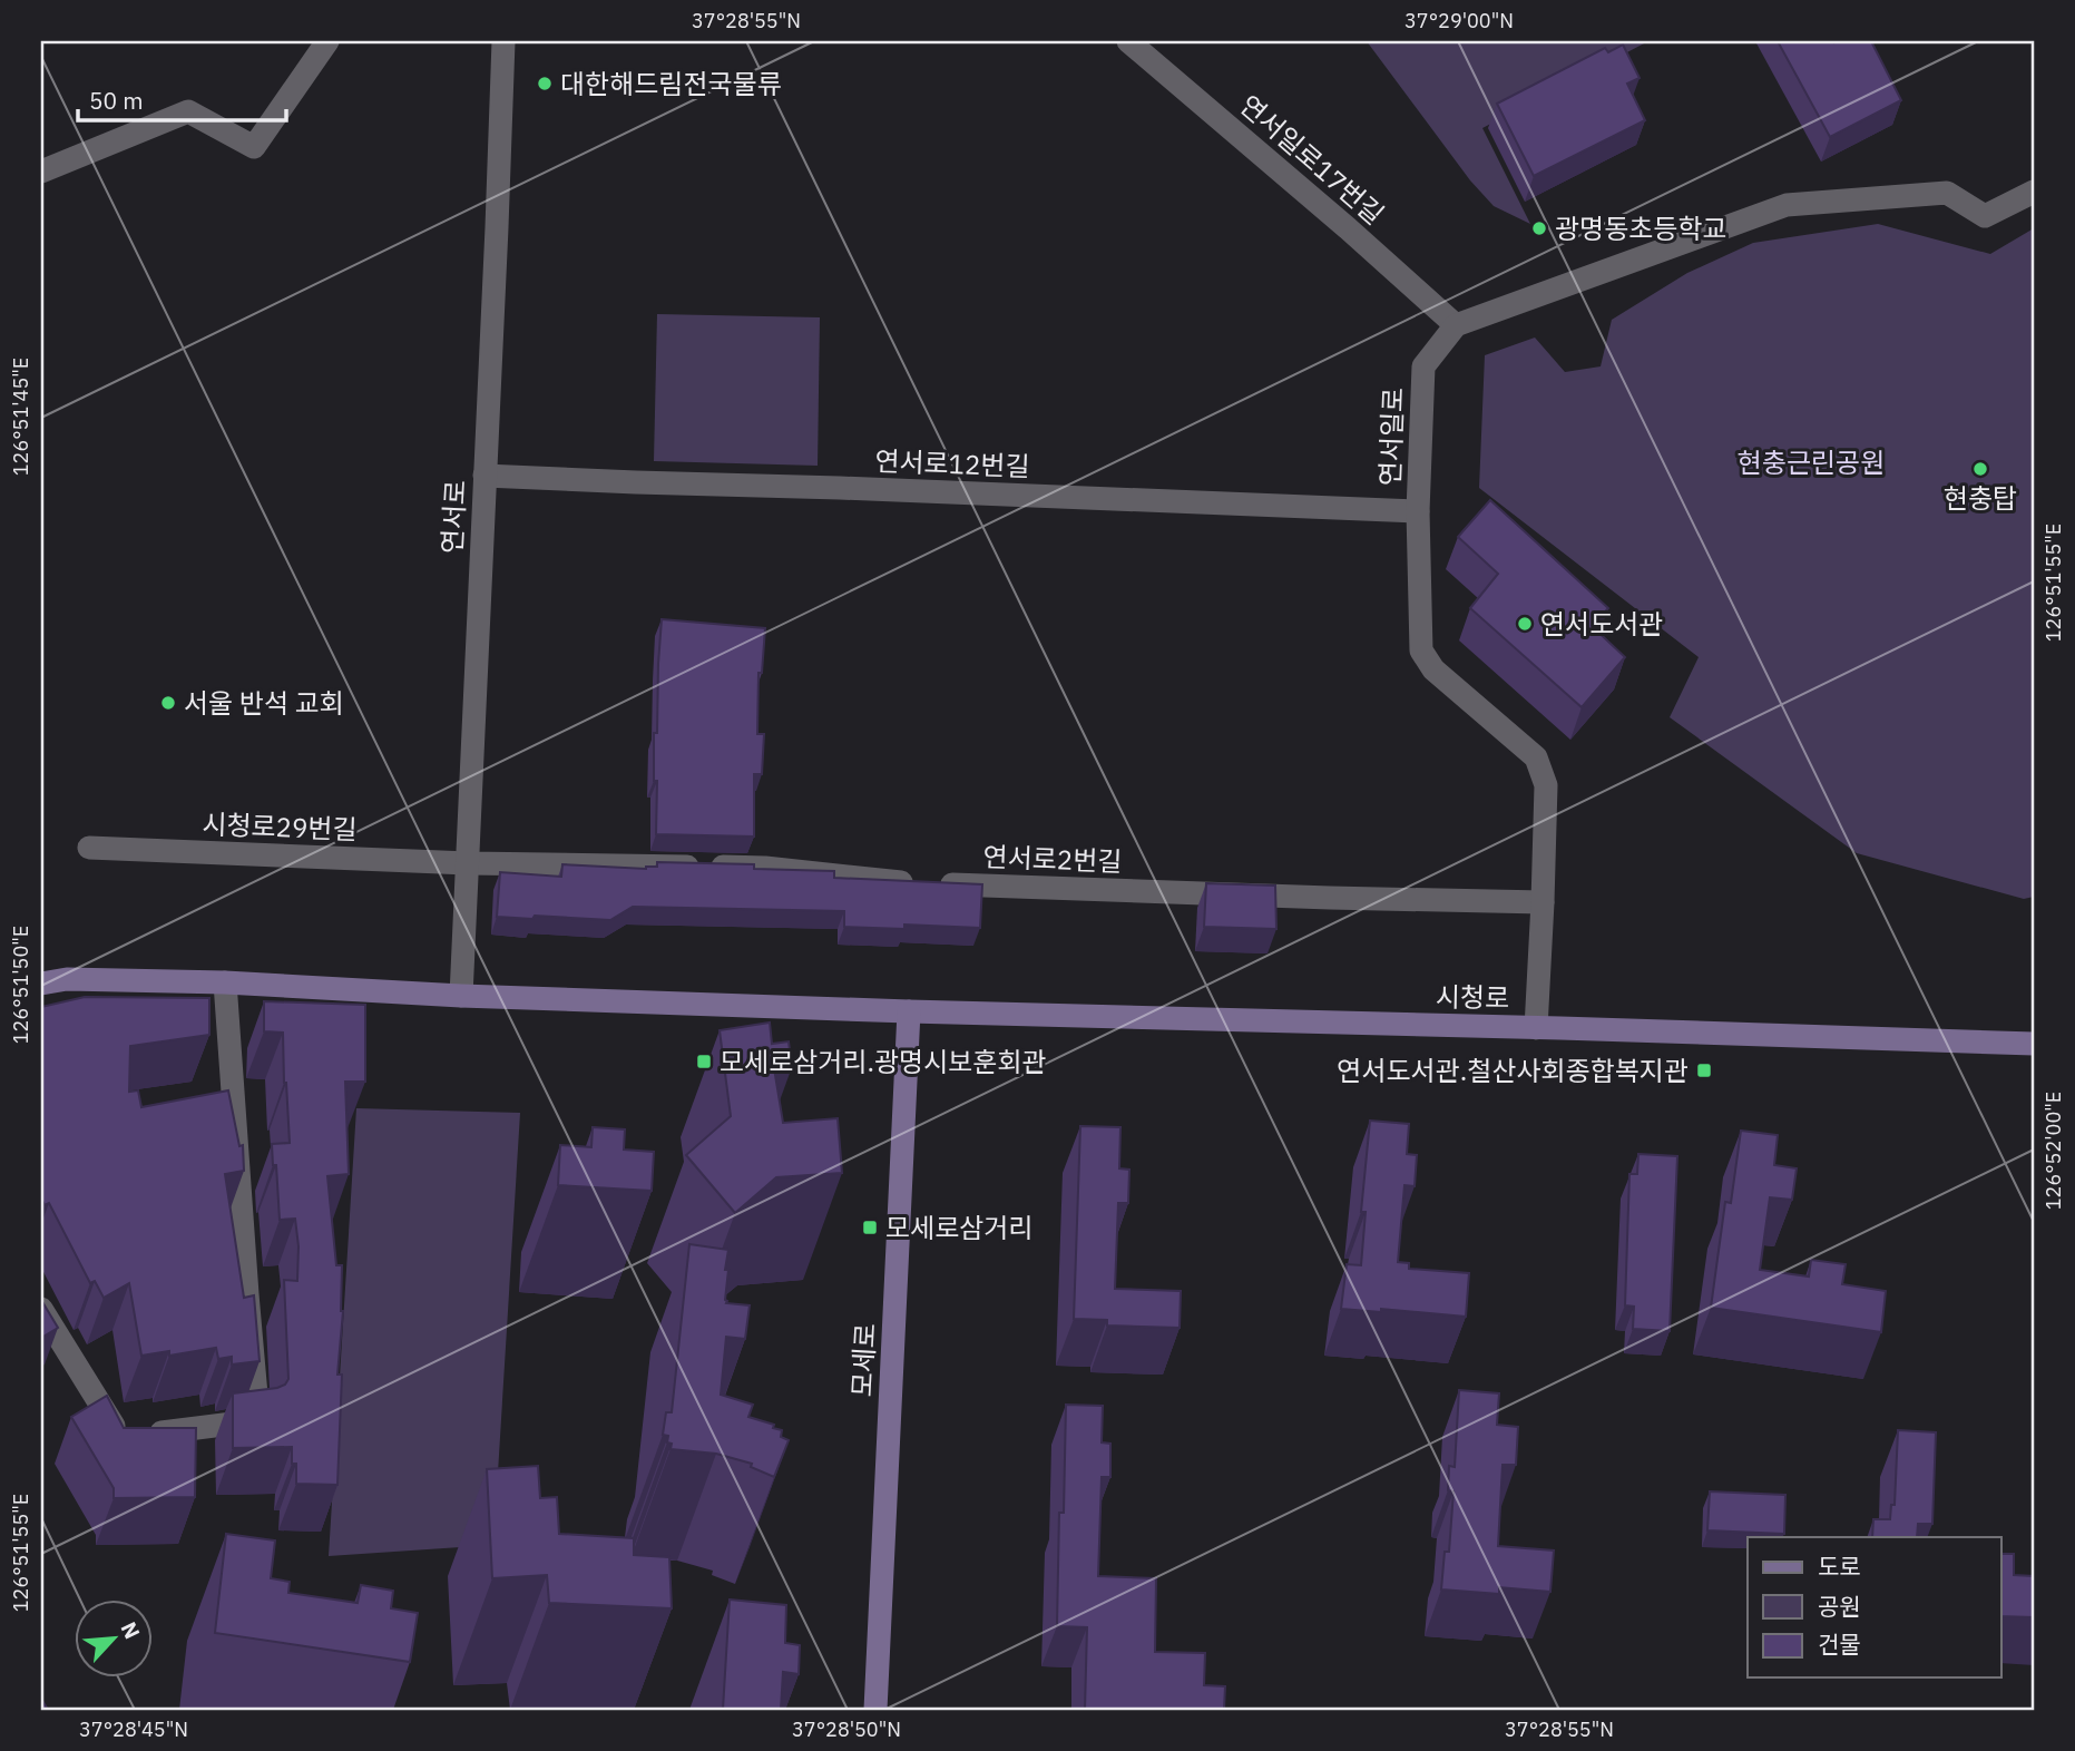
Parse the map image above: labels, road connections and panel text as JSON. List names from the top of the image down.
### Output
{
  "streets": {
    "main road": ["시청로", "모세로"],
    "street": [
      "연서일로17번길",
      "연서일로",
      "연서로12번길",
      "연서로",
      "시청로29번길",
      "연서로2번길"
    ]
  },
  "crossings": [
    ["연서일로17번길", "연서일로"],
    ["연서일로", "연서로12번길"],
    ["연서일로", "연서로2번길"],
    ["연서일로", "시청로"],
    ["연서로12번길", "연서로"],
    ["연서로", "시청로29번길"],
    ["연서로", "연서로2번길"],
    ["연서로", "시청로"],
    ["시청로29번길", "연서로2번길"],
    ["시청로", "모세로"]
  ],
  "parks": ["현충근린공원"],
  "places": {
    "other": [
      "대한해드림전국물류",
      "광명동초등학교",
      "현충탑",
      "연서도서관",
      "서울 반석 교회"
    ],
    "transit": ["모세로삼거리.광명시보훈회관", "연서도서관.철산사회종합복지관", "모세로삼거리"]
  },
  "legend": ["도로", "공원", "건물"],
  "scale_bar": "50 m",
  "north": "top right",
  "coordinates": [
    "37°28'55\"N",
    "37°29'00\"N",
    "126°51'45\"E",
    "126°51'55\"E",
    "126°51'50\"E",
    "126°52'00\"E",
    "37°28'45\"N",
    "37°28'50\"N"
  ]
}
